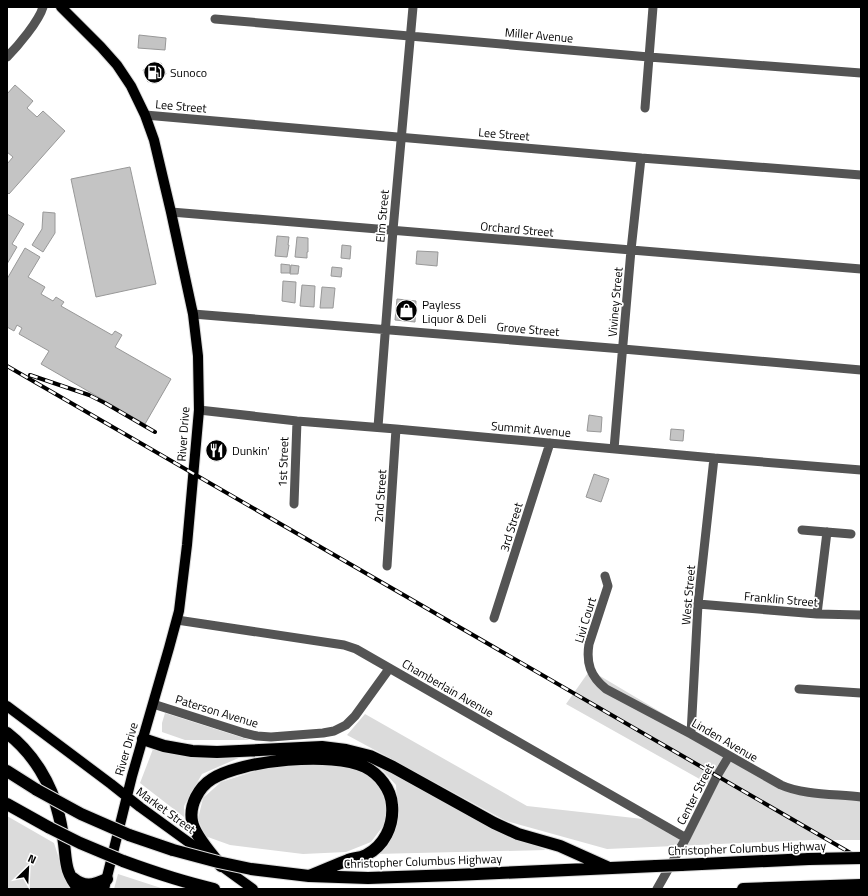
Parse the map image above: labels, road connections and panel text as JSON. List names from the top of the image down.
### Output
{
  "streets": {
    "highway": ["Christopher Columbus Highway"],
    "main road": ["River Drive", "Market Street"],
    "street": [
      "Miller Avenue",
      "Lee Street",
      "Elm Street",
      "Orchard Street",
      "Viviney Street",
      "Grove Street",
      "Summit Avenue",
      "1st Street",
      "2nd Street",
      "3rd Street",
      "West Street",
      "Franklin Street",
      "Livi Court",
      "Chamberlain Avenue",
      "Paterson Avenue",
      "Linden Avenue",
      "Center Street"
    ]
  },
  "crossings": [
    ["Miller Avenue", "Elm Street"],
    ["Lee Street", "Elm Street"],
    ["Lee Street", "Viviney Street"],
    ["Lee Street", "River Drive"],
    ["Elm Street", "Orchard Street"],
    ["Elm Street", "Grove Street"],
    ["Elm Street", "Summit Avenue"],
    ["Orchard Street", "Viviney Street"],
    ["Orchard Street", "River Drive"],
    ["Viviney Street", "Grove Street"],
    ["Viviney Street", "Summit Avenue"],
    ["Grove Street", "River Drive"],
    ["Summit Avenue", "River Drive"],
    ["Summit Avenue", "1st Street"],
    ["Summit Avenue", "2nd Street"],
    ["Summit Avenue", "3rd Street"],
    ["Summit Avenue", "West Street"],
    ["River Drive", "Chamberlain Avenue"],
    ["River Drive", "Paterson Avenue"],
    ["River Drive", "Market Street"],
    ["West Street", "Franklin Street"],
    ["West Street", "Linden Avenue"],
    ["Livi Court", "Linden Avenue"],
    ["Chamberlain Avenue", "Paterson Avenue"],
    ["Chamberlain Avenue", "Center Street"],
    ["Linden Avenue", "Center Street"]
  ],
  "places": {
    "fuel station": ["Sunoco"],
    "shop": ["Payless Liquor & Deli"],
    "restaurant": ["Dunkin'"]
  },
  "north": "top right"
}
